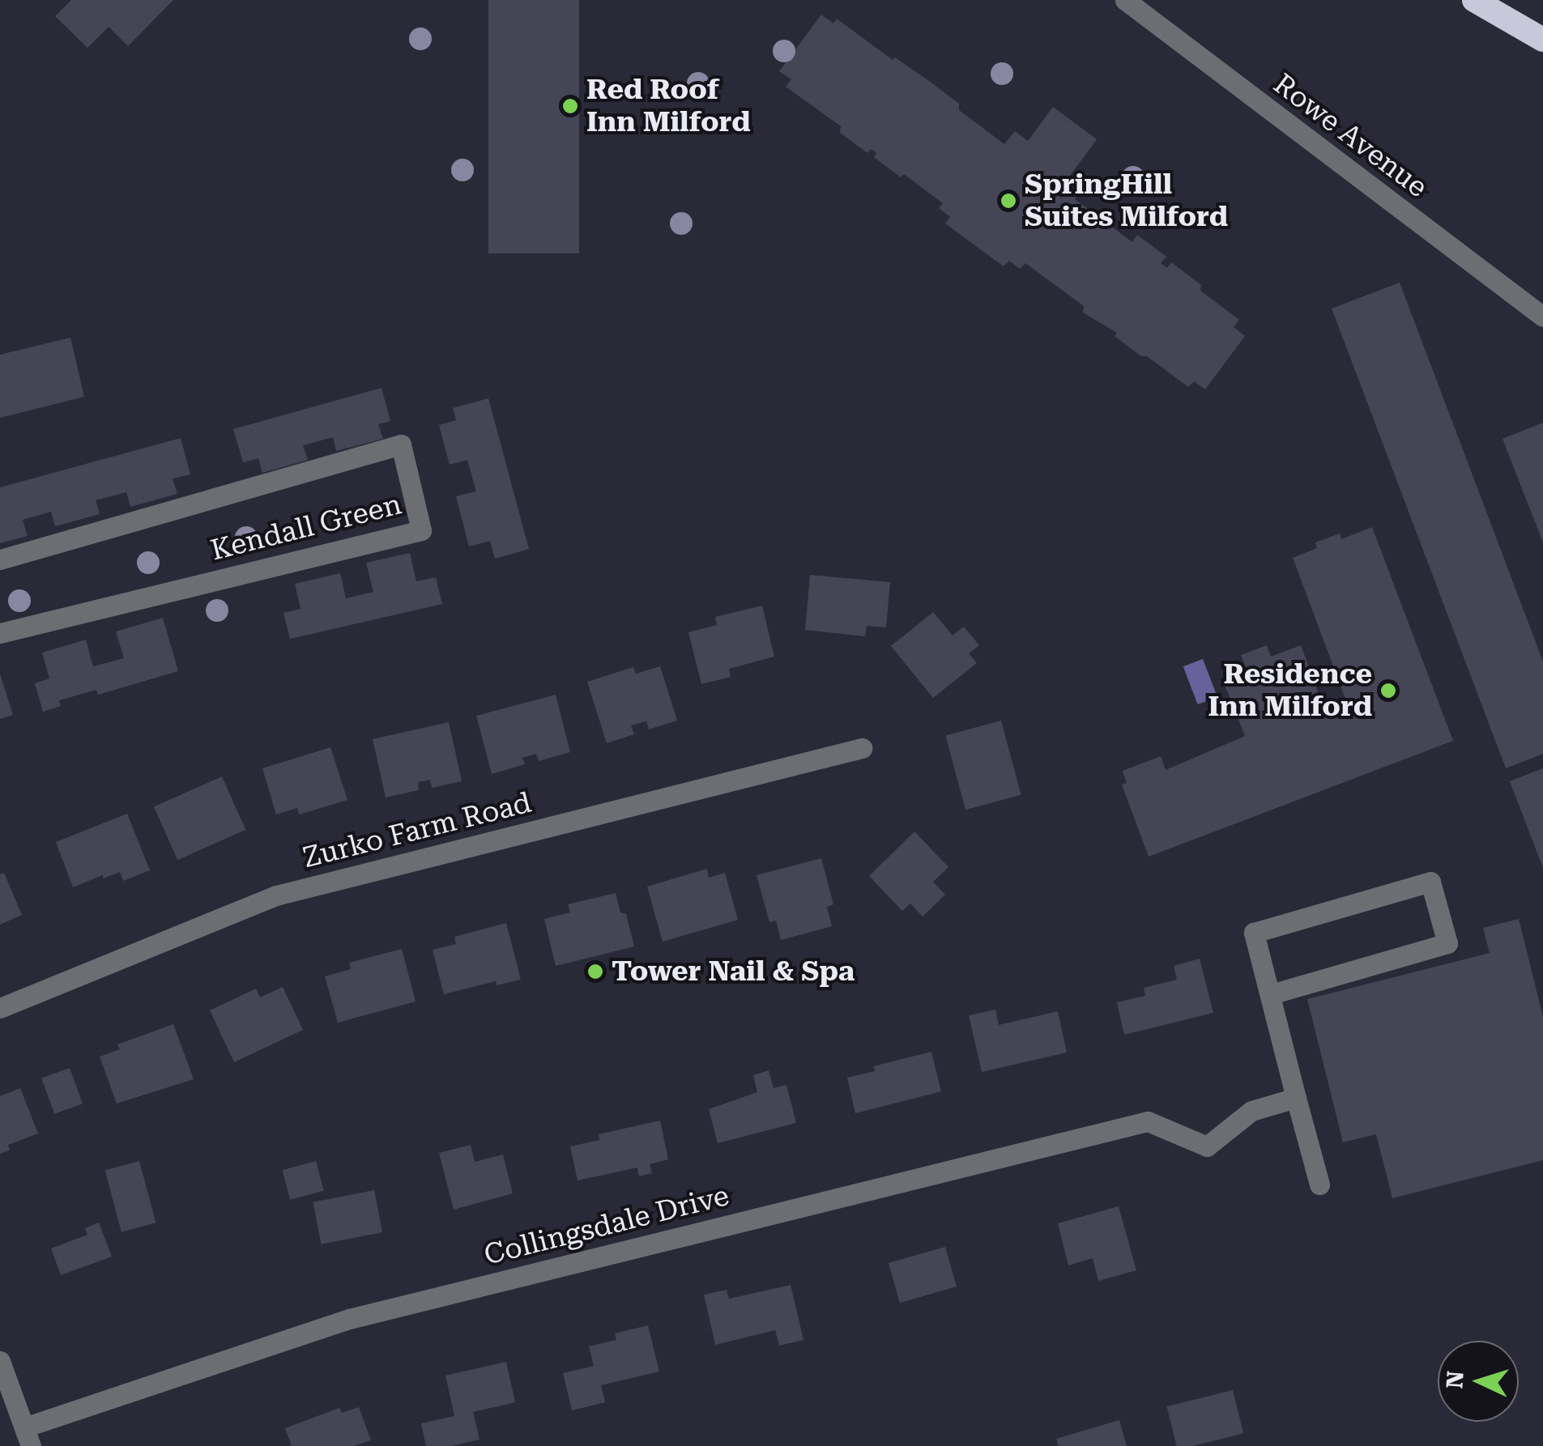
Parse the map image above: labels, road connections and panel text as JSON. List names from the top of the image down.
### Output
{
  "streets": {
    "street": [
      "Rowe Avenue",
      "Kendall Green",
      "Zurko Farm Road",
      "Collingsdale Drive"
    ]
  },
  "places": [
    "Red Roof Inn Milford",
    "SpringHill Suites Milford",
    "Residence Inn Milford",
    "Tower Nail & Spa"
  ],
  "north": "left"
}
